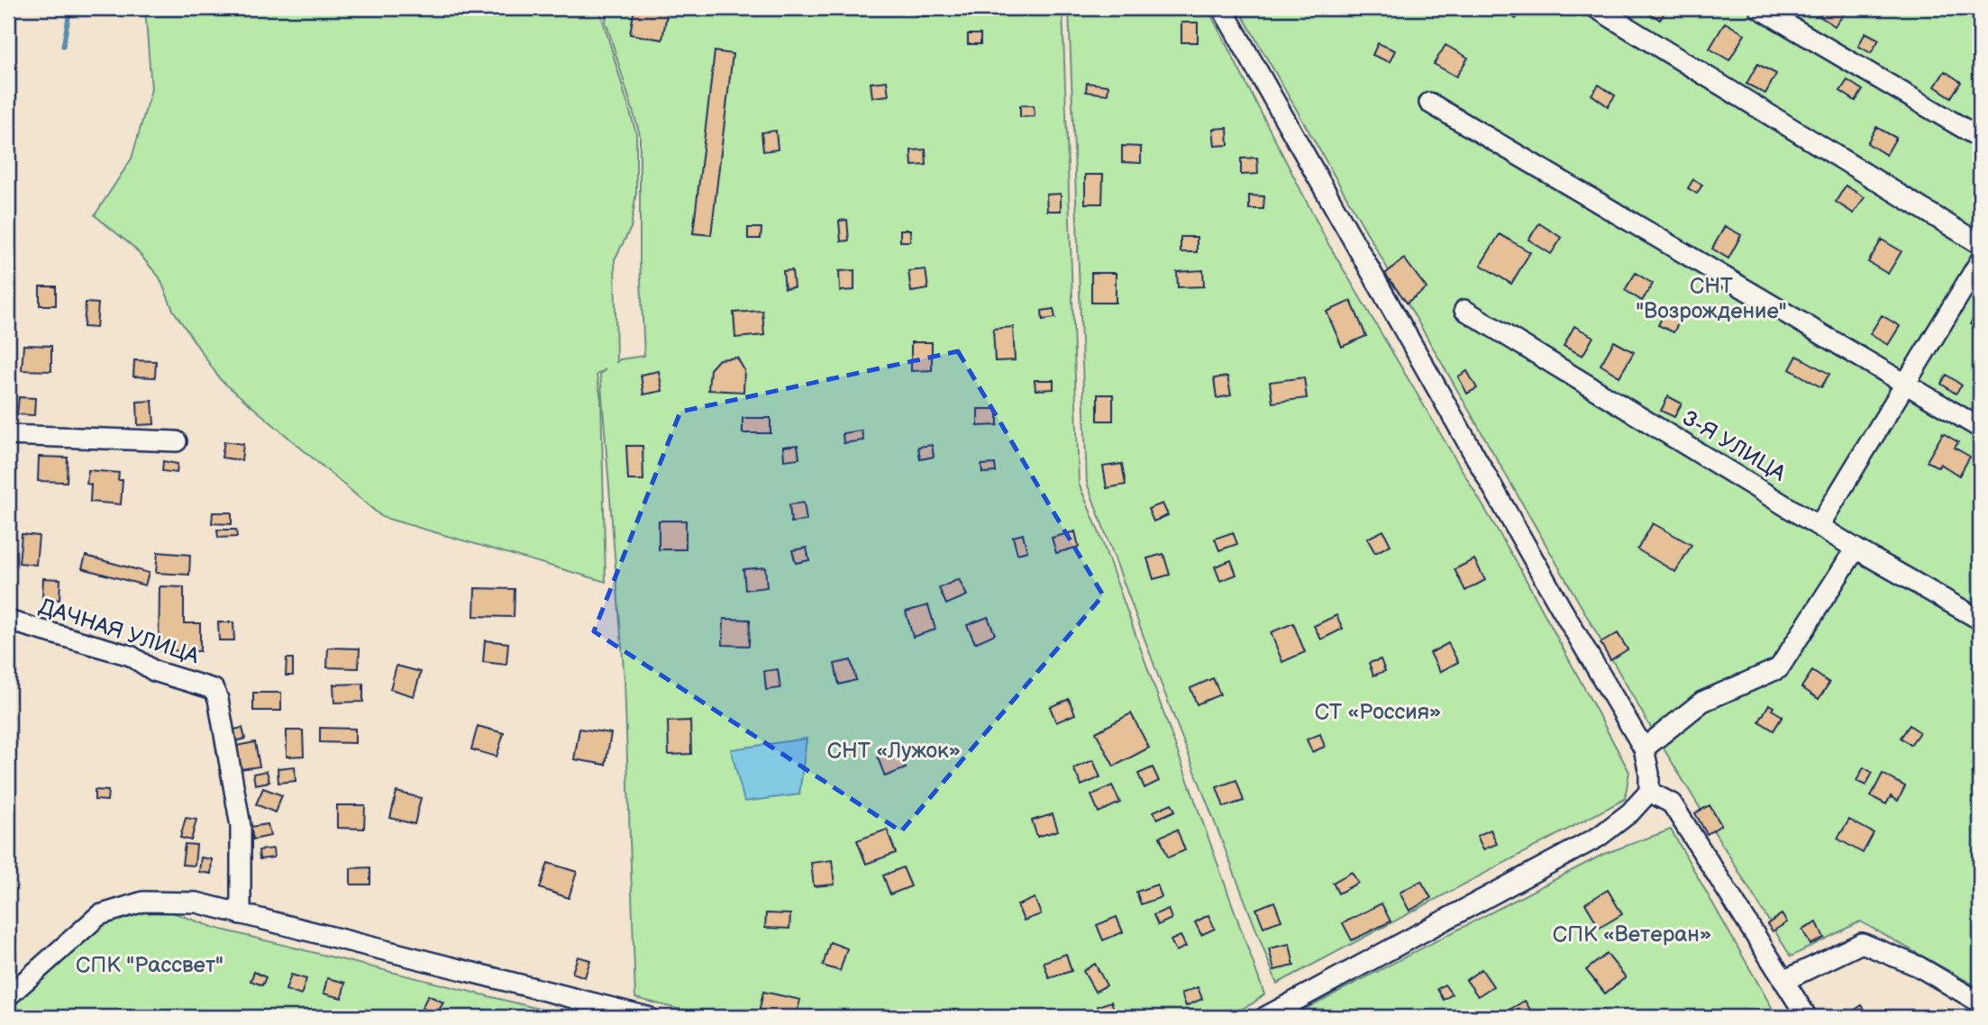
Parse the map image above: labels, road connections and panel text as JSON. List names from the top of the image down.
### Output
{
  "streets": {
    "street": ["3-Я УЛИЦА", "ДАЧНАЯ УЛИЦА"]
  },
  "parks": [
    "СНТ \"Возрождение\"",
    "СТ «Россия»",
    "СНТ «Лужок»",
    "СПК «Ветеран»",
    "СПК \"Рассвет\""
  ]
}
